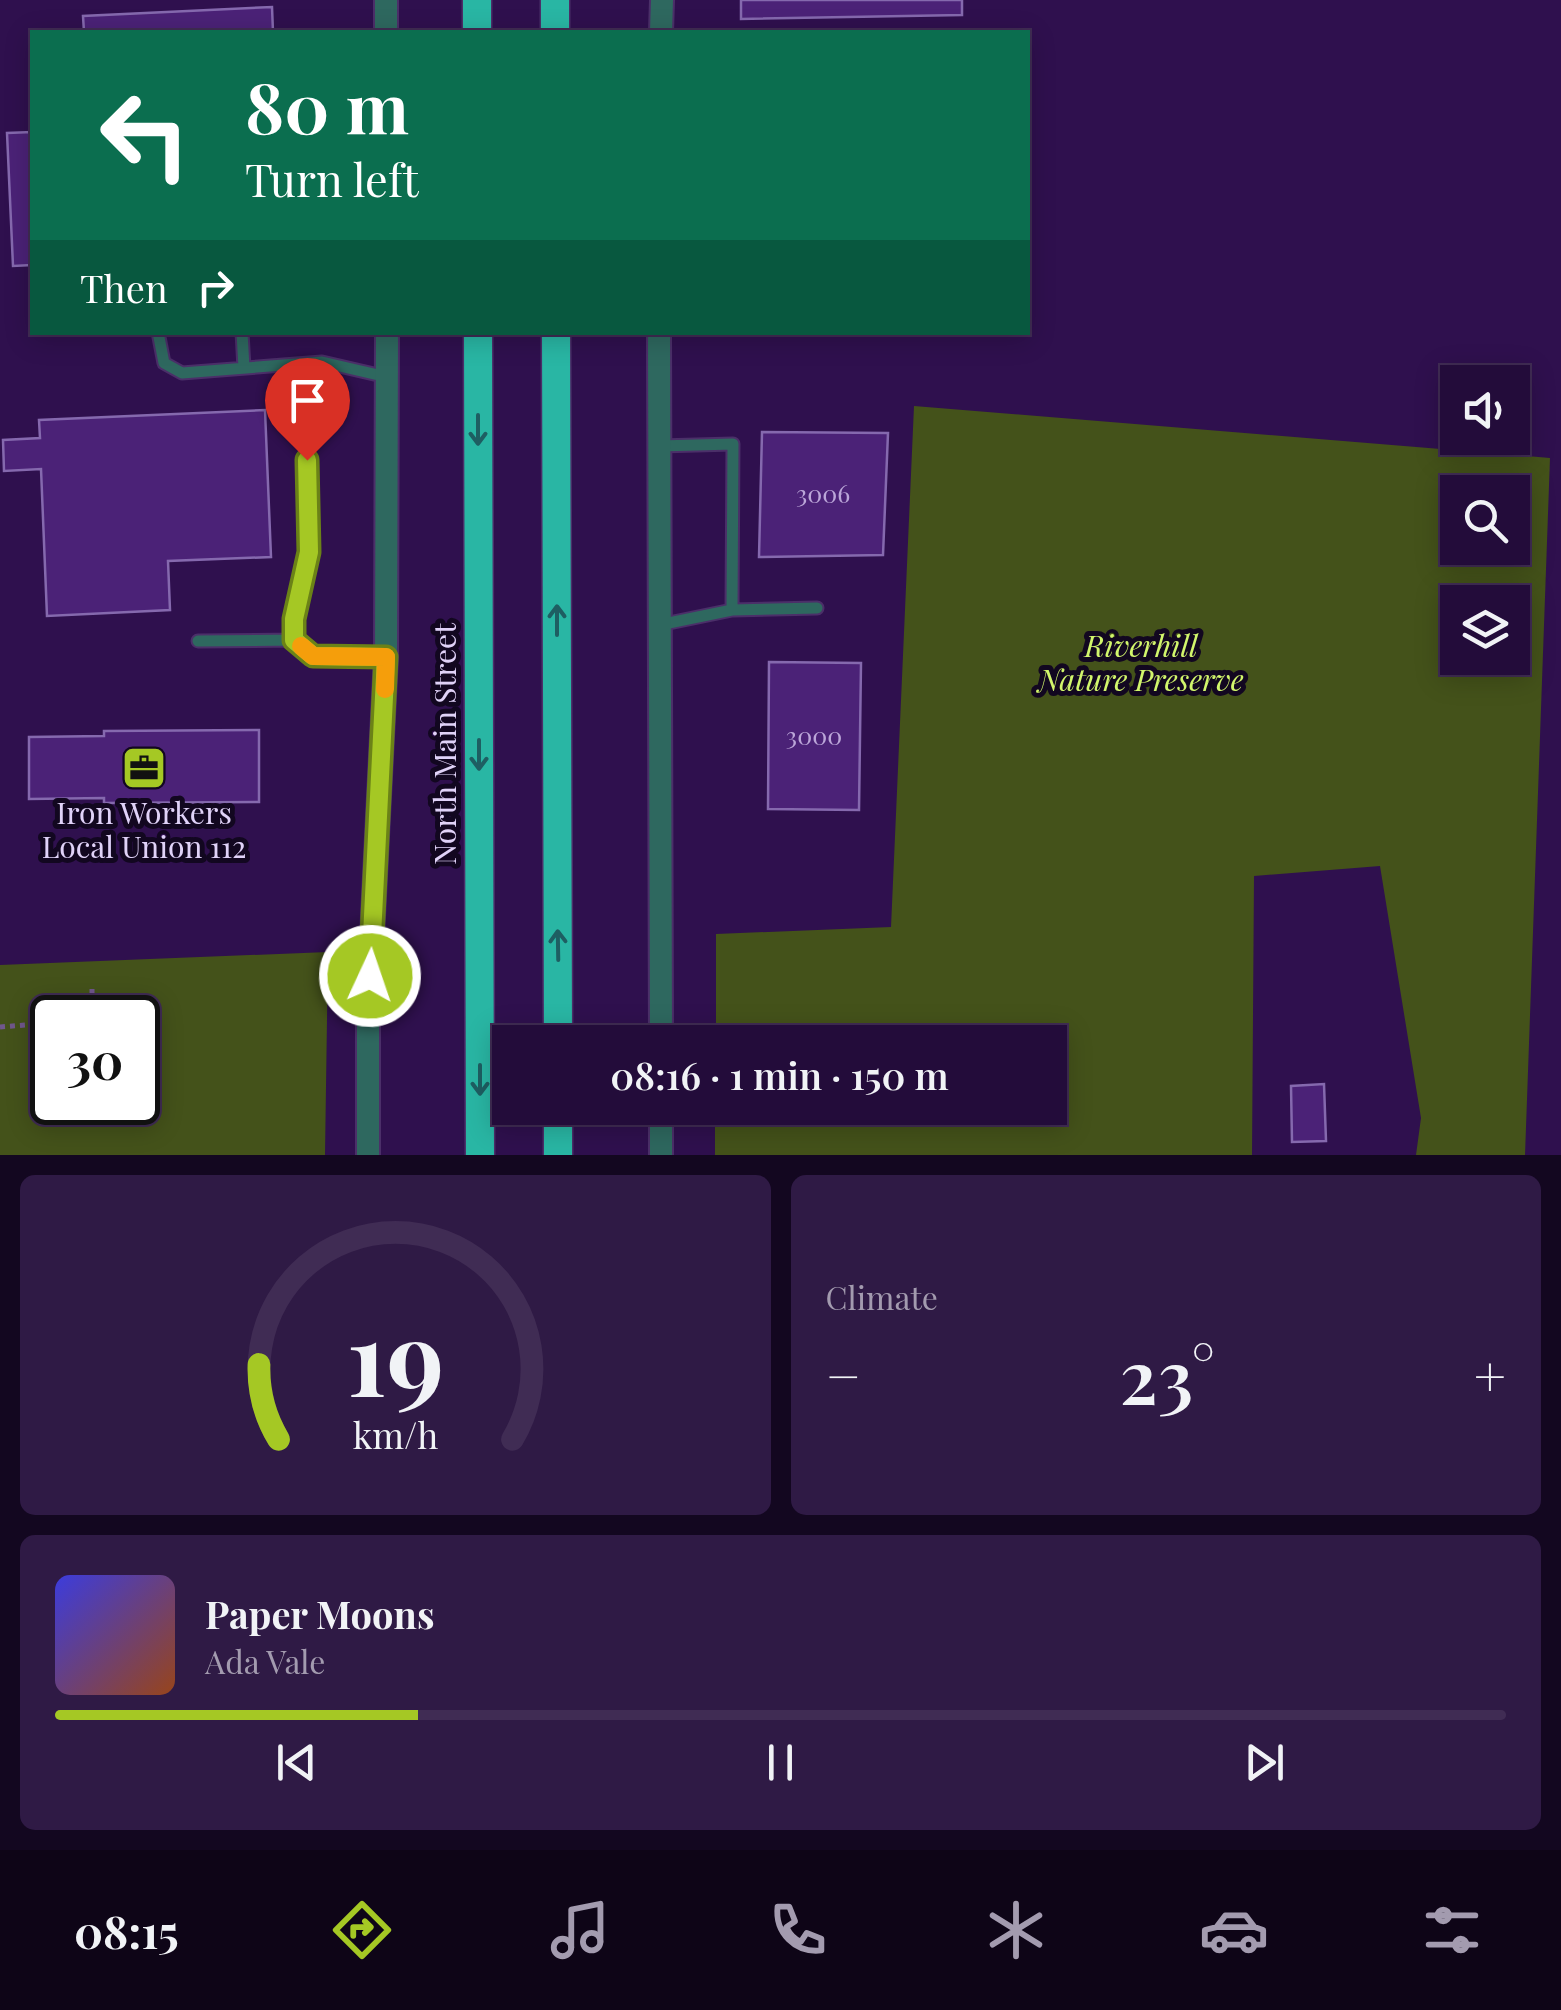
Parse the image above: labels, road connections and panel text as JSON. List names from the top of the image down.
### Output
{
  "streets": {
    "highway": ["North Main Street"]
  },
  "parks": ["Riverhill Nature Preserve"],
  "places": {
    "office": ["Iron Workers Local Union 112"]
  },
  "house_numbers": ["3006", "3000"],
  "page": {
    "turn": ["80 m", "Turn left"],
    "then": "Then",
    "limit": "30",
    "trip": "08:16 · 1 min · 150 m",
    "tile": "Climate",
    "heat": ["−", "23°", "+"],
    "song": ["Paper Moons", "Ada Vale"],
    "tabs": "08:15",
    "gauge": ["19", "km/h"]
  }
}
